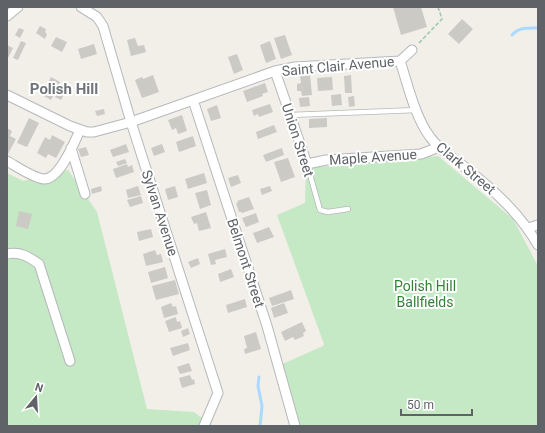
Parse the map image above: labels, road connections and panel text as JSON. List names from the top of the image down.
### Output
{
  "streets": {
    "street": [
      "Saint Clair Avenue",
      "Union Street",
      "Maple Avenue",
      "Clark Street",
      "Sylvan Avenue",
      "Belmont Street"
    ]
  },
  "crossings": [
    ["Saint Clair Avenue", "Union Street"],
    ["Saint Clair Avenue", "Clark Street"],
    ["Saint Clair Avenue", "Sylvan Avenue"],
    ["Saint Clair Avenue", "Belmont Street"],
    ["Union Street", "Maple Avenue"],
    ["Maple Avenue", "Clark Street"]
  ],
  "districts": ["Polish Hill"],
  "parks": ["Polish Hill Ballfields"],
  "scale_bar": "50 m",
  "north": "top"
}
